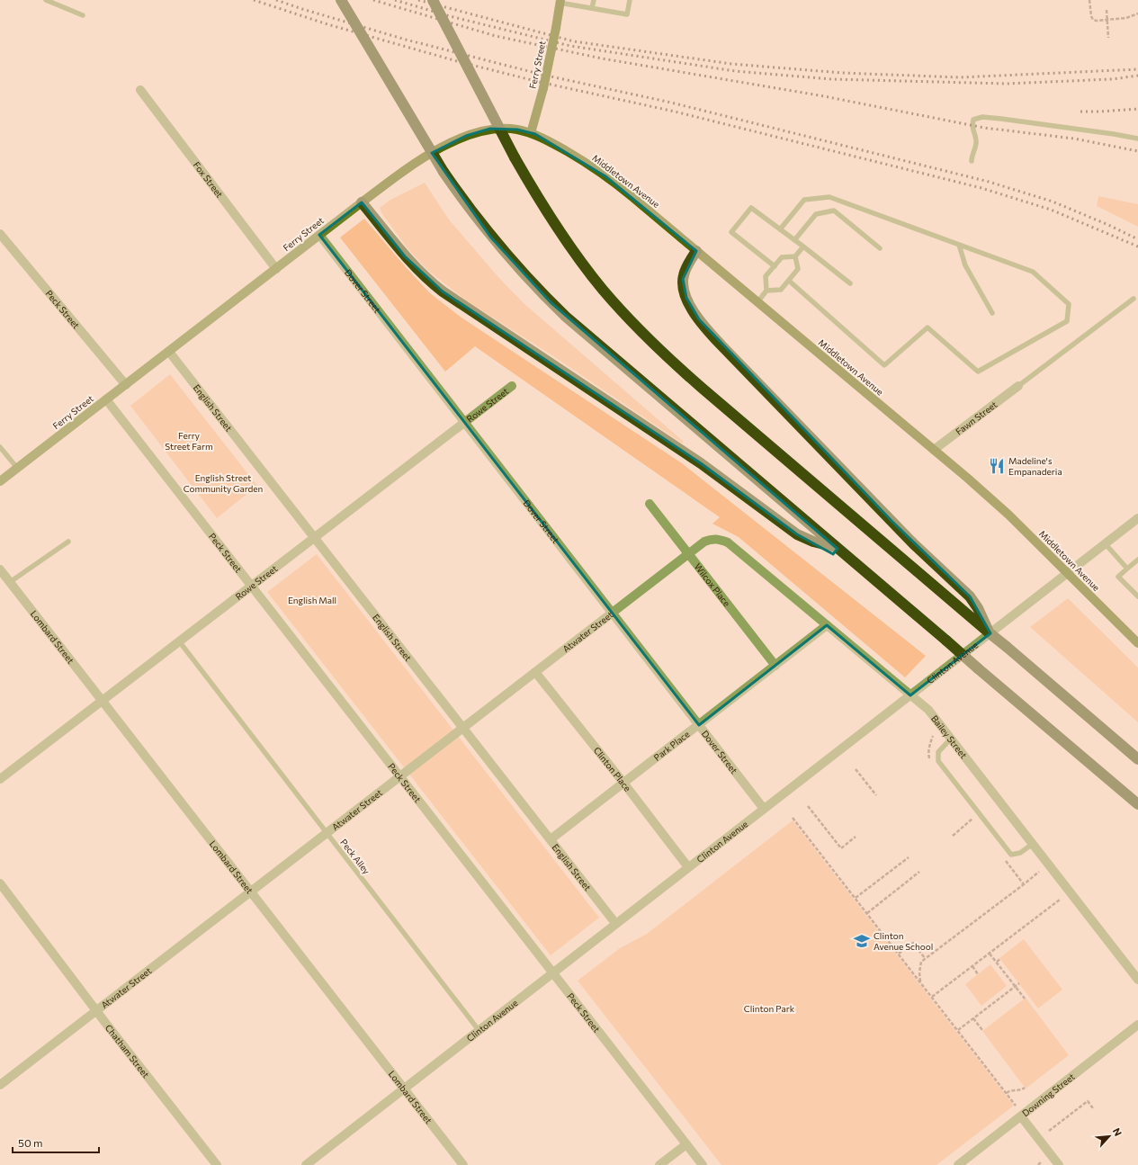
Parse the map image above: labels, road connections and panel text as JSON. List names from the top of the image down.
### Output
{
  "streets": {
    "main road": ["Ferry Street", "Middletown Avenue"],
    "street": [
      "Fox Street",
      "Dover Street",
      "Peck Street",
      "Rowe Street",
      "English Street",
      "Fawn Street",
      "Wilcox Place",
      "Atwater Street",
      "Lombard Street",
      "Clinton Avenue",
      "Bailey Street",
      "Park Place",
      "Clinton Place",
      "Chatham Street",
      "Downing Street"
    ],
    "lane": ["Peck Alley"]
  },
  "crossings": [
    ["Ferry Street", "Fox Street"],
    ["Ferry Street", "Middletown Avenue"],
    ["Ferry Street", "Dover Street"],
    ["Ferry Street", "Peck Street"],
    ["Ferry Street", "English Street"],
    ["Middletown Avenue", "Fawn Street"],
    ["Middletown Avenue", "Clinton Avenue"],
    ["Dover Street", "Rowe Street"],
    ["Dover Street", "Atwater Street"],
    ["Dover Street", "Clinton Avenue"],
    ["Dover Street", "Park Place"],
    ["Peck Street", "Rowe Street"],
    ["Peck Street", "Atwater Street"],
    ["Peck Street", "Clinton Avenue"],
    ["Rowe Street", "English Street"],
    ["Rowe Street", "Lombard Street"],
    ["Rowe Street", "Peck Alley"],
    ["English Street", "Atwater Street"],
    ["English Street", "Clinton Avenue"],
    ["English Street", "Park Place"],
    ["Wilcox Place", "Atwater Street"],
    ["Wilcox Place", "Park Place"],
    ["Atwater Street", "Lombard Street"],
    ["Atwater Street", "Bailey Street"],
    ["Atwater Street", "Clinton Place"],
    ["Atwater Street", "Peck Alley"],
    ["Atwater Street", "Chatham Street"],
    ["Lombard Street", "Clinton Avenue"],
    ["Clinton Avenue", "Bailey Street"],
    ["Clinton Avenue", "Clinton Place"],
    ["Clinton Avenue", "Peck Alley"],
    ["Bailey Street", "Park Place"],
    ["Park Place", "Clinton Place"]
  ],
  "parks": [
    "Ferry Street Farm",
    "English Street Community Garden",
    "English Mall",
    "Clinton Park"
  ],
  "places": {
    "restaurant": ["Madeline's Empanaderia"],
    "school or university": ["Clinton Avenue School"]
  },
  "scale_bar": "50 m",
  "north": "top right"
}
